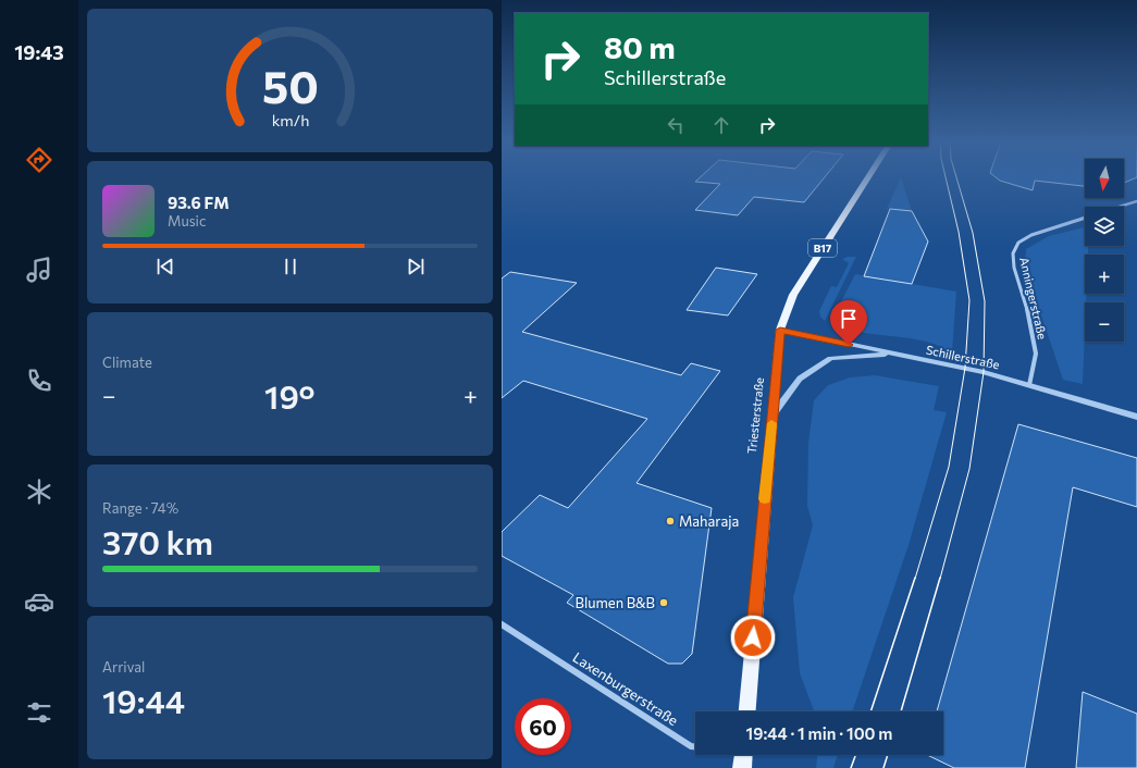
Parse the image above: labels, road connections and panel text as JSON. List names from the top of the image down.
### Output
{
  "streets": {
    "main road": ["B17", "Triesterstraße"],
    "street": ["Anningerstraße", "Schillerstraße", "Laxenburgerstraße"]
  },
  "crossings": [
    ["Anningerstraße", "Schillerstraße"],
    ["Schillerstraße", "Triesterstraße"]
  ],
  "places": ["Maharaja", "Blumen B&B"],
  "north": "bottom",
  "page": {
    "tabs": "19:43",
    "turn": ["80 m", "Schillerstraße"],
    "map_buttons": ["+", "−"],
    "song": ["93.6 FM", "Music"],
    "tile": [
      "Climate",
      ["Range · 74%", "370 km"],
      ["Arrival", "19:44"]
    ],
    "heat": ["−", "19°", "+"],
    "limit": "60",
    "trip": "19:44 · 1 min · 100 m",
    "gauge": ["50", "km/h"]
  }
}
